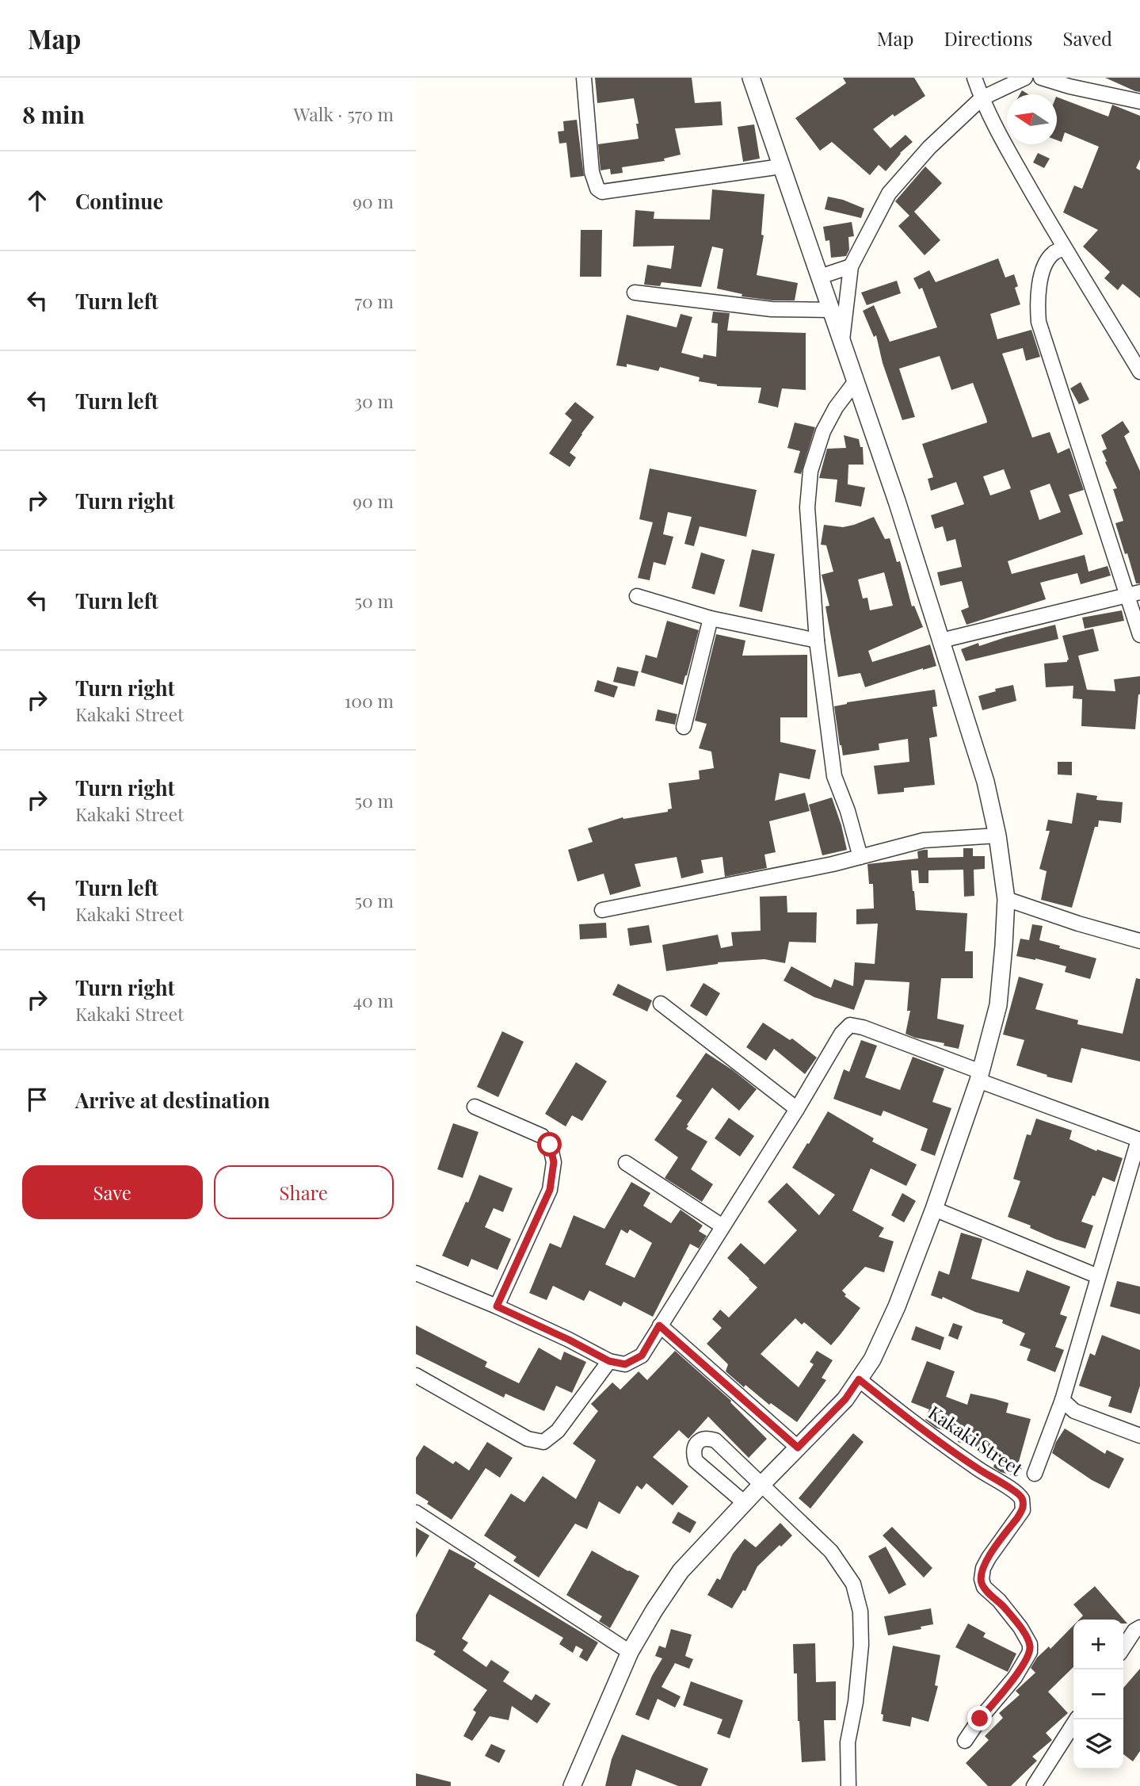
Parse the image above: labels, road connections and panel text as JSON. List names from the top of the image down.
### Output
{
  "streets": {
    "street": ["Kakaki Street"]
  },
  "north": "left",
  "page": {
    "header": "Map",
    "nav": ["Map", "Directions", "Saved"],
    "heading": ["8 min", "Walk · 570 m"],
    "list": [
      ["Continue", "90 m"],
      ["Turn left", "70 m"],
      ["Turn left", "30 m"],
      ["Turn right", "90 m"],
      ["Turn left", "50 m"],
      ["Turn right", "Kakaki Street", "100 m"],
      ["Turn right", "Kakaki Street", "50 m"],
      ["Turn left", "Kakaki Street", "50 m"],
      ["Turn right", "Kakaki Street", "40 m"],
      "Arrive at destination"
    ],
    "buttons": ["Save", "Share"],
    "map_buttons": ["+", "−"]
  }
}
